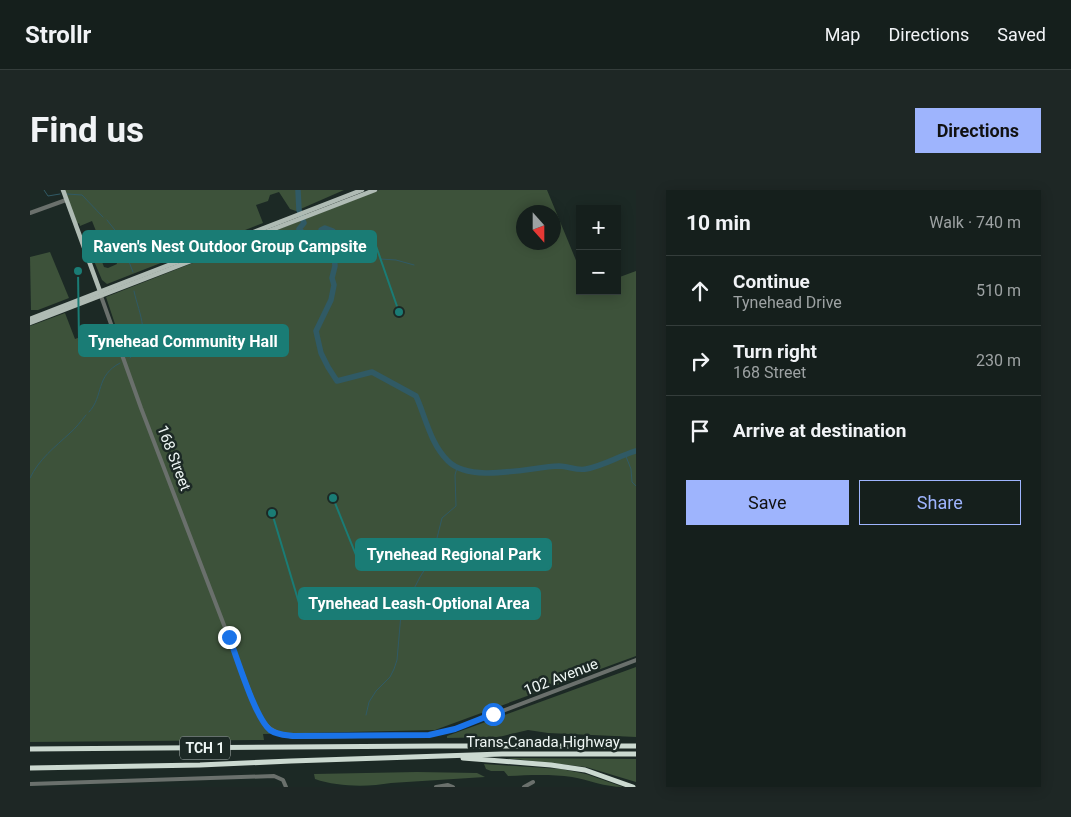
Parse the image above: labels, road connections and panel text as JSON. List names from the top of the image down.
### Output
{
  "streets": {
    "highway": ["Trans-Canada Highway", "TCH 1"],
    "main road": ["168 Street"],
    "street": ["102 Avenue"]
  },
  "crossings": [
    ["168 Street", "102 Avenue"]
  ],
  "places": [
    "Tynehead Community Hall",
    "Raven's Nest Outdoor Group Campsite",
    "Tynehead Regional Park",
    "Tynehead Leash-Optional Area"
  ],
  "north": "bottom",
  "page": {
    "header": "Strollr",
    "nav": ["Map", "Directions", "Saved"],
    "buttons": [
      "Directions",
      ["Save", "Share"]
    ],
    "title": "Find us",
    "heading": ["10 min", "Walk · 740 m"],
    "map_buttons": ["+", "−"],
    "list": [
      ["Continue", "Tynehead Drive", "510 m"],
      ["Turn right", "168 Street", "230 m"],
      "Arrive at destination"
    ]
  }
}
